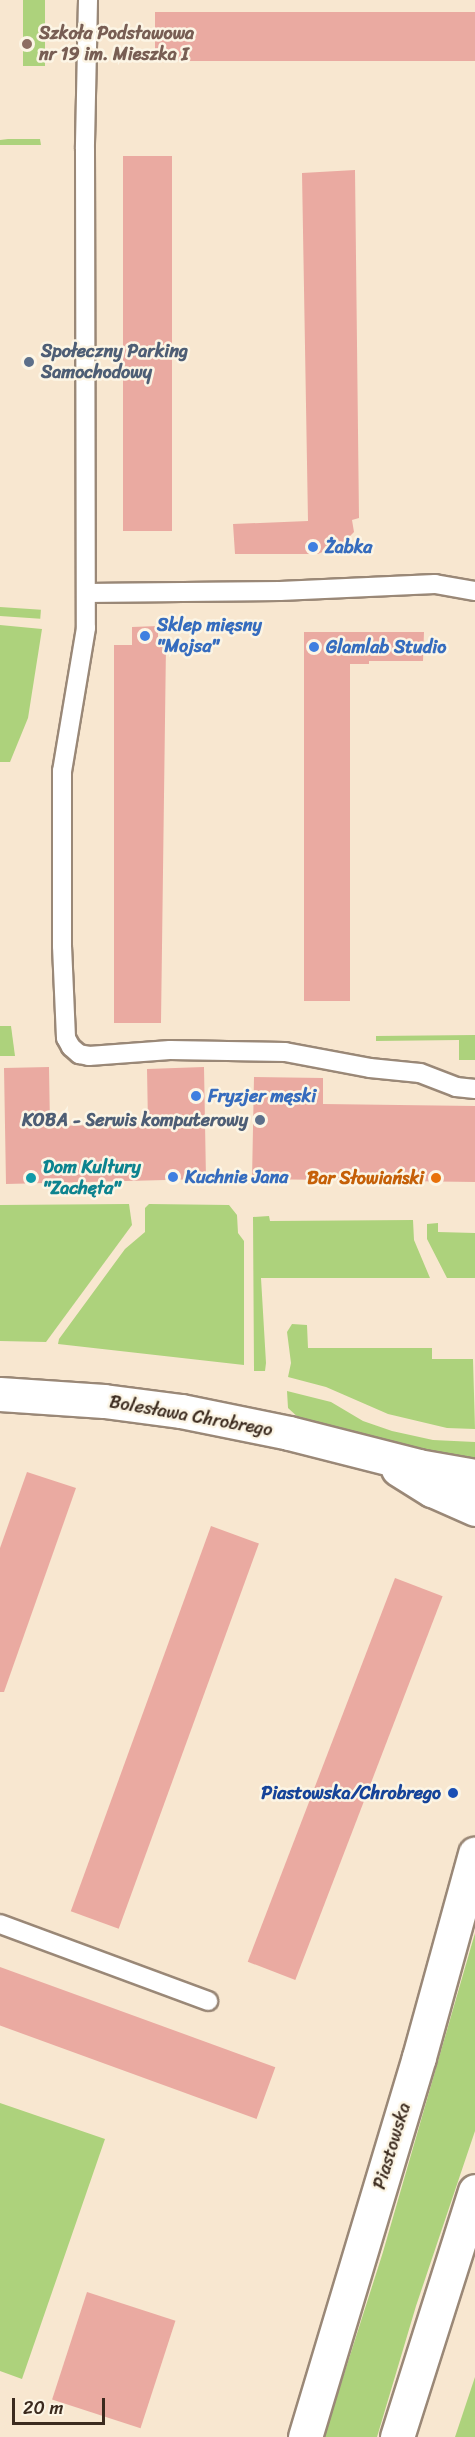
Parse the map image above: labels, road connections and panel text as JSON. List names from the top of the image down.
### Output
{
  "streets": {
    "main road": ["Bolesława Chrobrego", "Piastowska"]
  },
  "places": [
    "Szkoła Podstawowa nr 19 im. Mieszka I",
    "Społeczny Parking Samochodowy",
    "Żabka",
    "Sklep mięsny \"Mojsa\"",
    "Glamlab Studio",
    "Fryzjer męski",
    "KOBA - Serwis komputerowy",
    "Kuchnie Jana",
    "Dom Kultury \"Zachęta\"",
    "Bar Słowiański",
    "Piastowska/Chrobrego"
  ],
  "scale_bar": "20 m"
}
